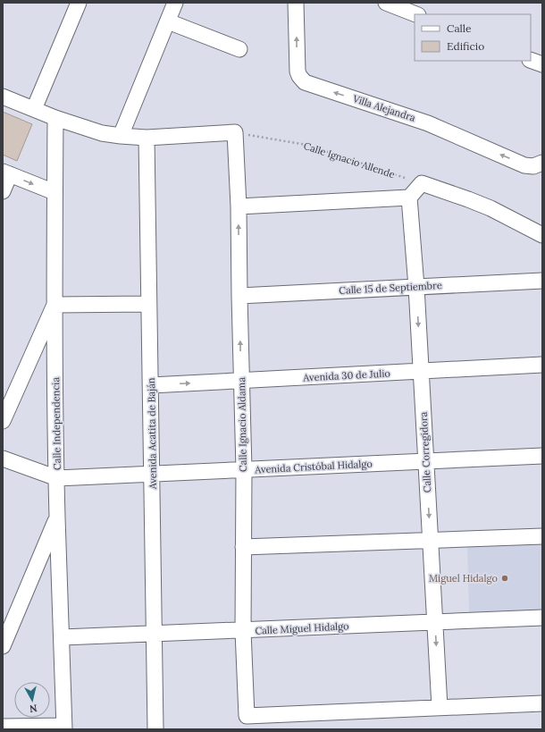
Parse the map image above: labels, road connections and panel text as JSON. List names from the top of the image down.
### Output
{
  "streets": {
    "street": [
      "Villa Alejandra",
      "Calle 15 de Septiembre",
      "Avenida 30 de Julio",
      "Calle Independencia",
      "Calle Ignacio Aldama",
      "Avenida Acatita de Baján",
      "Calle Corregidora",
      "Avenida Cristóbal Hidalgo",
      "Calle Miguel Hidalgo"
    ],
    "path": ["Calle Ignacio Allende"]
  },
  "crossings": [
    ["Calle Ignacio Allende", "Calle Ignacio Aldama"],
    ["Calle 15 de Septiembre", "Calle Ignacio Aldama"],
    ["Calle 15 de Septiembre", "Calle Corregidora"],
    ["Avenida 30 de Julio", "Calle Ignacio Aldama"],
    ["Avenida 30 de Julio", "Avenida Acatita de Baján"],
    ["Avenida 30 de Julio", "Calle Corregidora"],
    ["Calle Independencia", "Avenida Cristóbal Hidalgo"],
    ["Calle Independencia", "Calle Miguel Hidalgo"],
    ["Calle Ignacio Aldama", "Calle Corregidora"],
    ["Calle Ignacio Aldama", "Avenida Cristóbal Hidalgo"],
    ["Calle Ignacio Aldama", "Calle Miguel Hidalgo"],
    ["Avenida Acatita de Baján", "Avenida Cristóbal Hidalgo"],
    ["Avenida Acatita de Baján", "Calle Miguel Hidalgo"],
    ["Calle Corregidora", "Avenida Cristóbal Hidalgo"],
    ["Calle Corregidora", "Calle Miguel Hidalgo"]
  ],
  "one_way": ["Calle Corregidora"],
  "places": ["Miguel Hidalgo"],
  "legend": ["Calle", "Edificio"],
  "north": "bottom"
}
